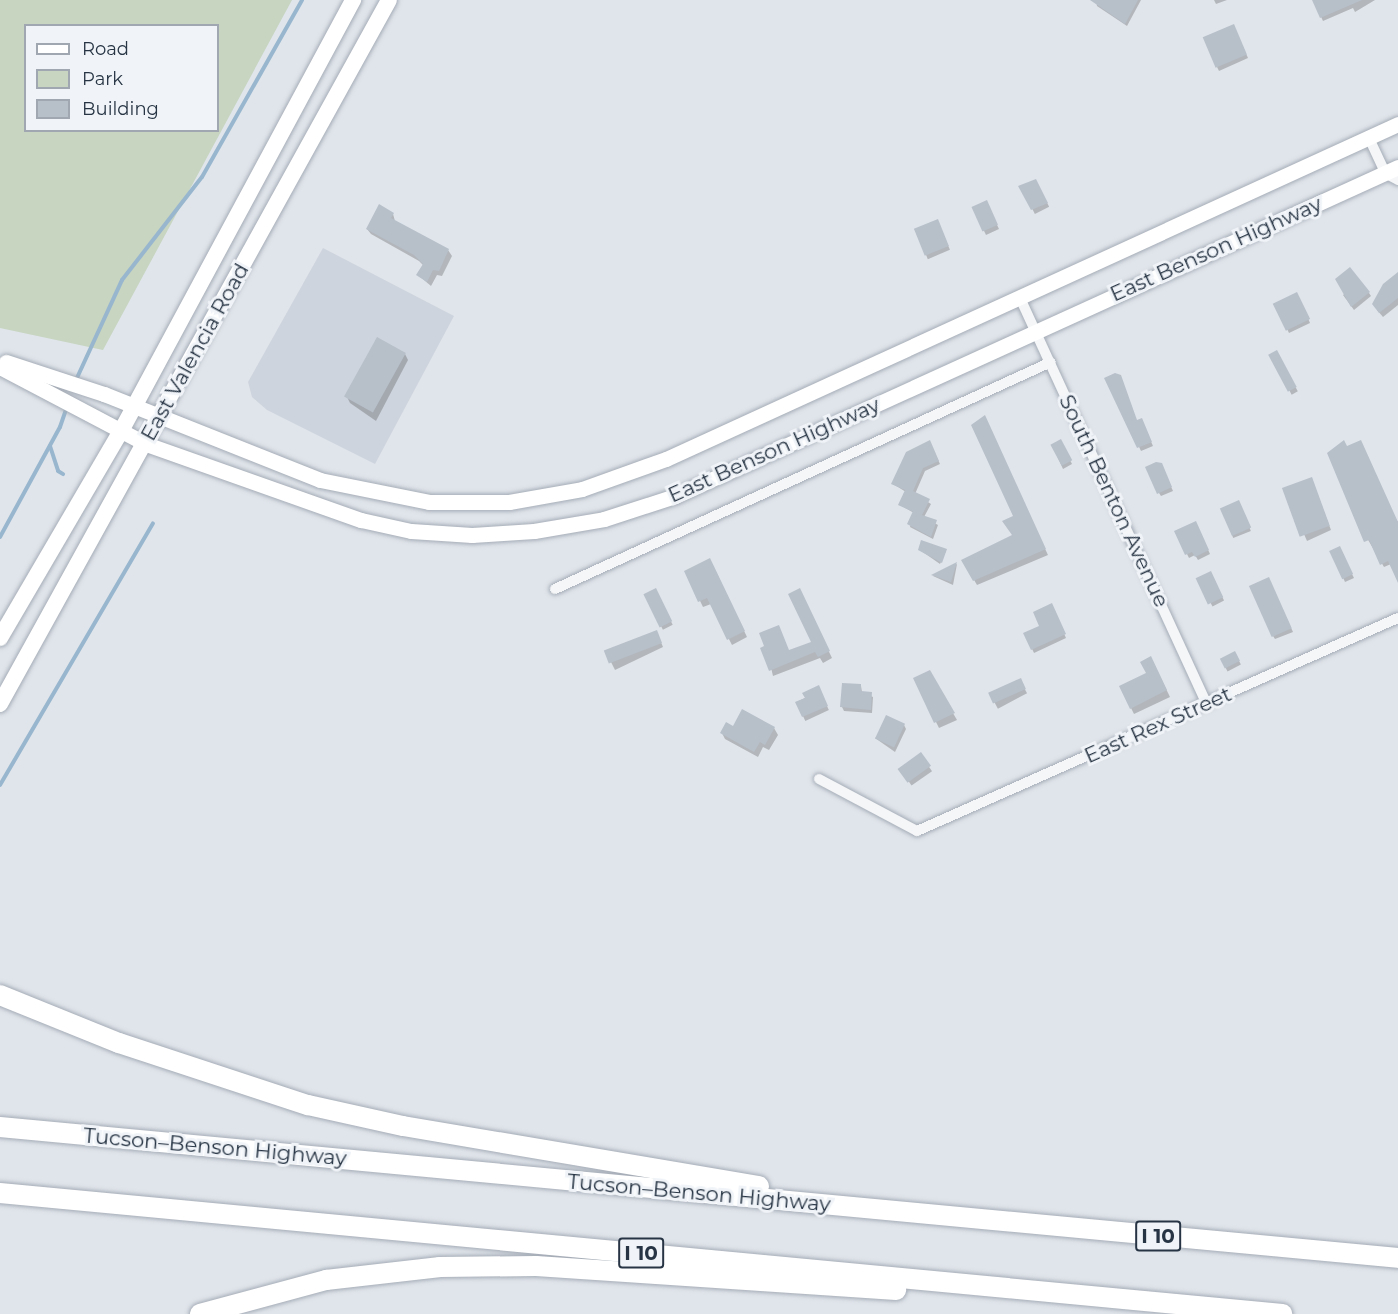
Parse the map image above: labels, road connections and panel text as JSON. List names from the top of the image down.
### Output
{
  "streets": {
    "highway": ["Tucson–Benson Highway", "I 10"],
    "main road": ["East Benson Highway", "East Valencia Road"],
    "street": ["South Benton Avenue", "East Rex Street"]
  },
  "crossings": [
    ["East Benson Highway", "East Valencia Road"],
    ["East Benson Highway", "South Benton Avenue"],
    ["South Benton Avenue", "East Rex Street"]
  ],
  "legend": ["Road", "Park", "Building"]
}
